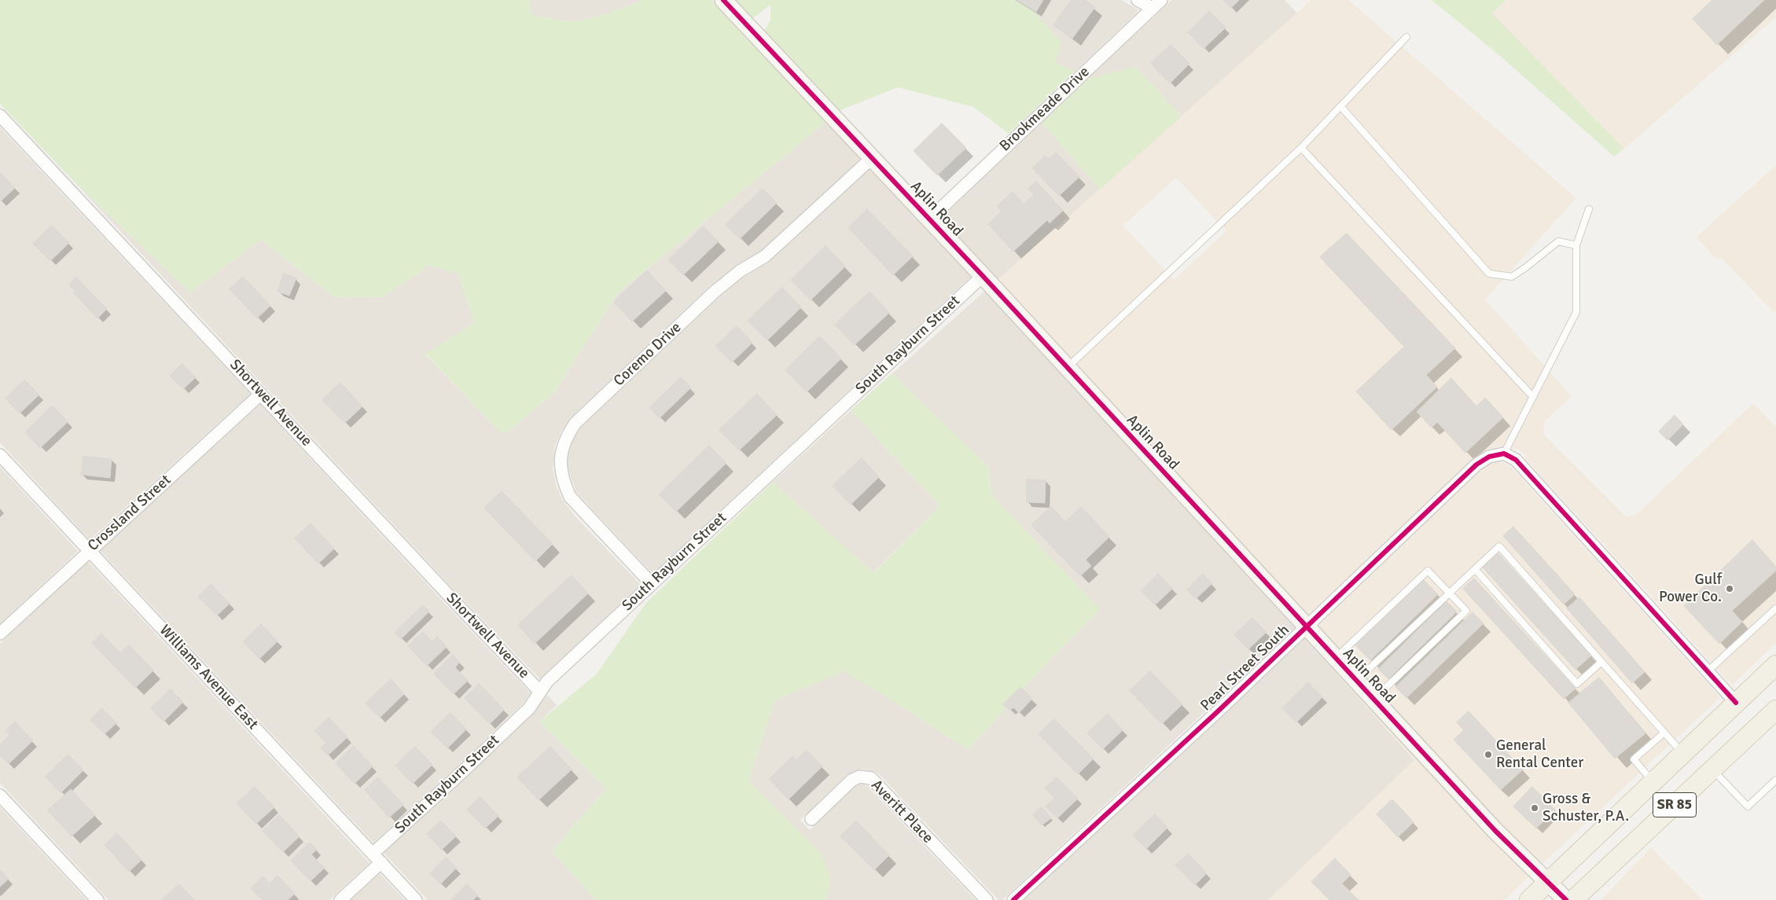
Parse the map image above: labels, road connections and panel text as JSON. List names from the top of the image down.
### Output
{
  "streets": {
    "main road": ["SR 85"],
    "street": [
      "Brookmeade Drive",
      "Aplin Road",
      "South Rayburn Street",
      "Coremo Drive",
      "Shortwell Avenue",
      "Crossland Street",
      "Pearl Street South",
      "Williams Avenue East",
      "Averitt Place"
    ]
  },
  "crossings": [
    ["Brookmeade Drive", "Aplin Road"],
    ["Aplin Road", "South Rayburn Street"],
    ["Aplin Road", "Coremo Drive"],
    ["Aplin Road", "Pearl Street South"],
    ["Aplin Road", "SR 85"],
    ["South Rayburn Street", "Coremo Drive"],
    ["South Rayburn Street", "Shortwell Avenue"],
    ["South Rayburn Street", "Williams Avenue East"],
    ["Shortwell Avenue", "Crossland Street"],
    ["Crossland Street", "Williams Avenue East"]
  ],
  "places": ["Gulf Power Co.", "General Rental Center", "Gross & Schuster, P.A."]
}
